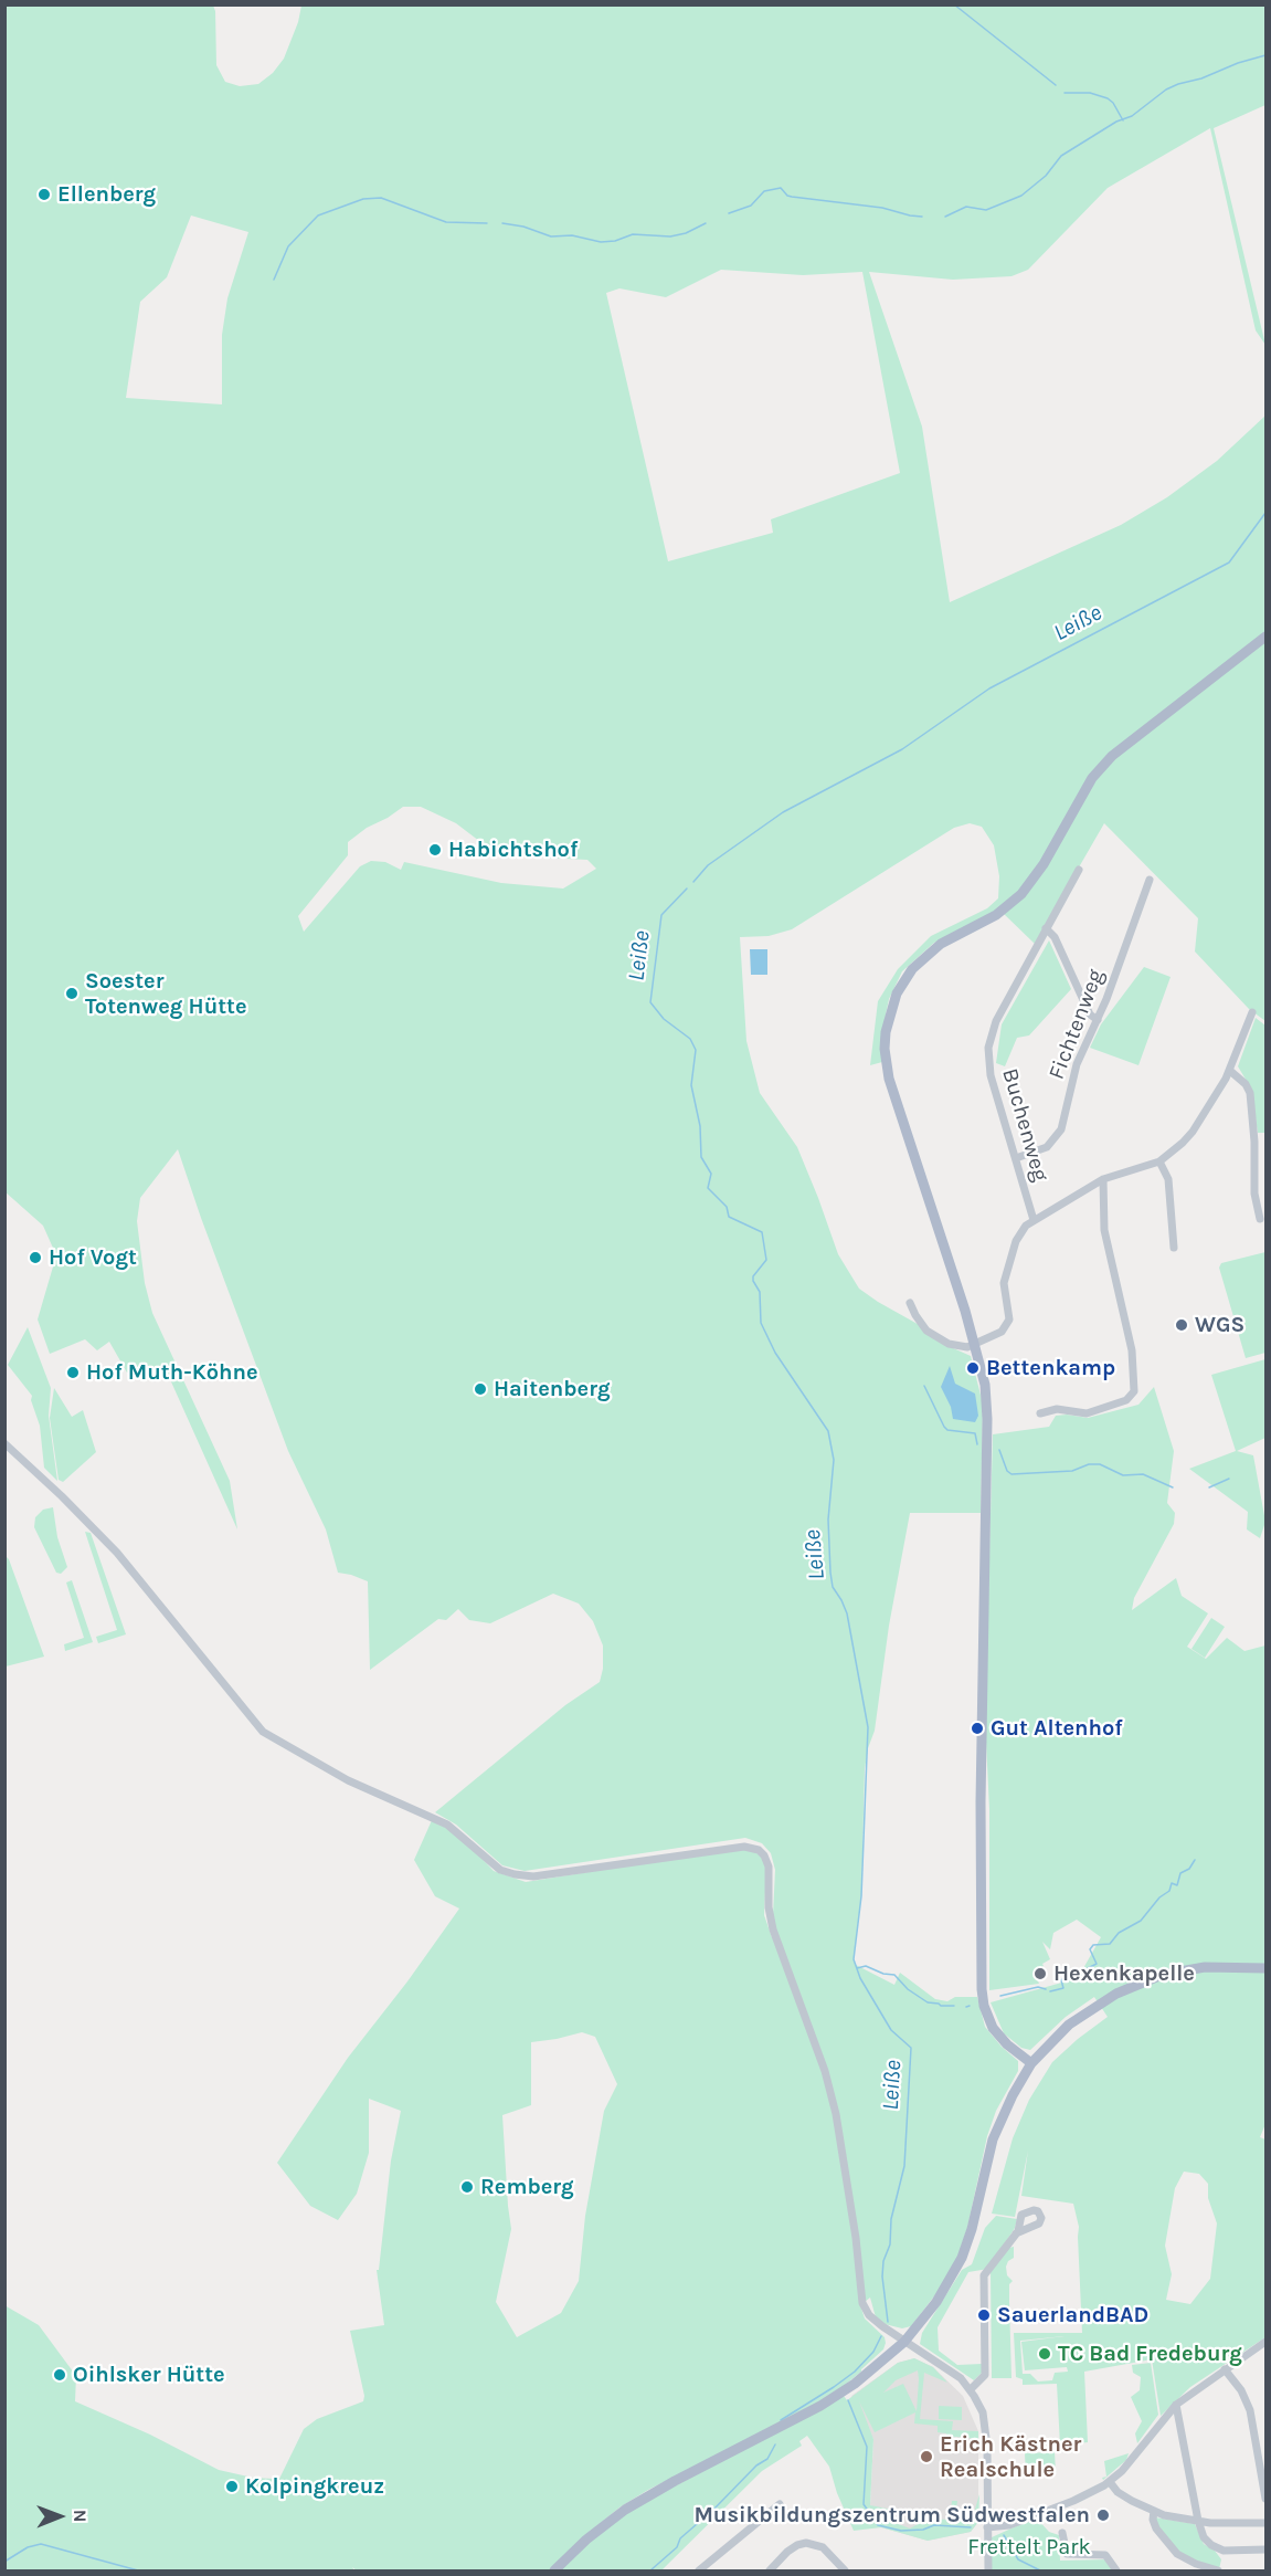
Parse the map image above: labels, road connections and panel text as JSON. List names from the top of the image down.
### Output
{
  "streets": {
    "street": ["Fichtenweg", "Buchenweg"]
  },
  "crossings": [
    ["Fichtenweg", "Buchenweg"]
  ],
  "water": ["Leiße"],
  "parks": ["Frettelt Park"],
  "places": [
    "Ellenberg",
    "Habichtshof",
    "Soester Totenweg Hütte",
    "Hof Vogt",
    "WGS",
    "Bettenkamp",
    "Hof Muth-Köhne",
    "Haitenberg",
    "Gut Altenhof",
    "Hexenkapelle",
    "Remberg",
    "SauerlandBAD",
    "TC Bad Fredeburg",
    "Oihlsker Hütte",
    "Erich Kästner Realschule",
    "Kolpingkreuz",
    "Musikbildungszentrum Südwestfalen"
  ],
  "north": "right"
}
